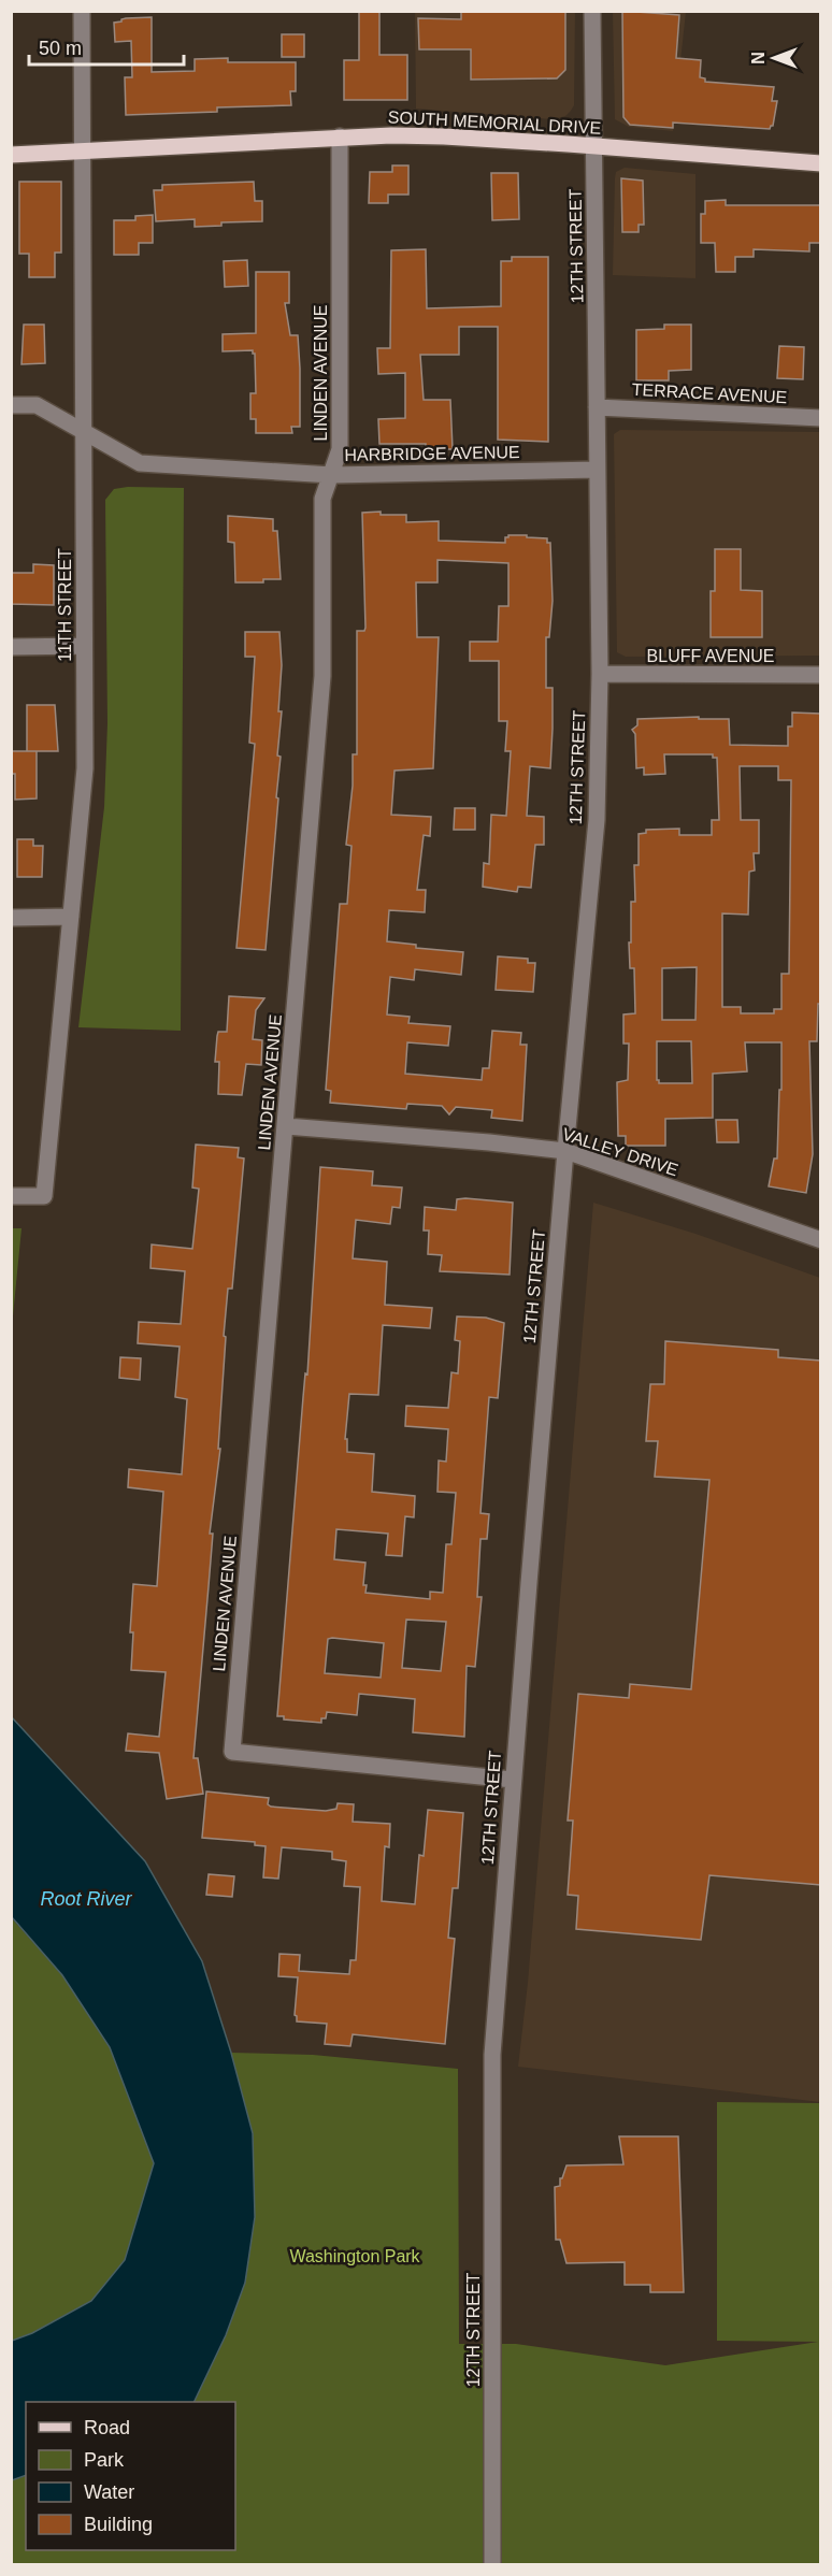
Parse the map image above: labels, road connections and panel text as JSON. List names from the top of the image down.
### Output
{
  "streets": {
    "main road": ["SOUTH MEMORIAL DRIVE"],
    "street": [
      "12TH STREET",
      "LINDEN AVENUE",
      "TERRACE AVENUE",
      "HARBRIDGE AVENUE",
      "11TH STREET",
      "BLUFF AVENUE",
      "VALLEY DRIVE"
    ]
  },
  "crossings": [
    ["SOUTH MEMORIAL DRIVE", "12TH STREET"],
    ["SOUTH MEMORIAL DRIVE", "LINDEN AVENUE"],
    ["SOUTH MEMORIAL DRIVE", "11TH STREET"],
    ["12TH STREET", "LINDEN AVENUE"],
    ["12TH STREET", "TERRACE AVENUE"],
    ["12TH STREET", "HARBRIDGE AVENUE"],
    ["12TH STREET", "BLUFF AVENUE"],
    ["12TH STREET", "VALLEY DRIVE"],
    ["LINDEN AVENUE", "HARBRIDGE AVENUE"],
    ["LINDEN AVENUE", "VALLEY DRIVE"],
    ["HARBRIDGE AVENUE", "11TH STREET"]
  ],
  "water": ["Root River"],
  "parks": ["Washington Park"],
  "legend": [
    "Road",
    "Park",
    "Water",
    "Building"
  ],
  "scale_bar": "50 m",
  "north": "left"
}
